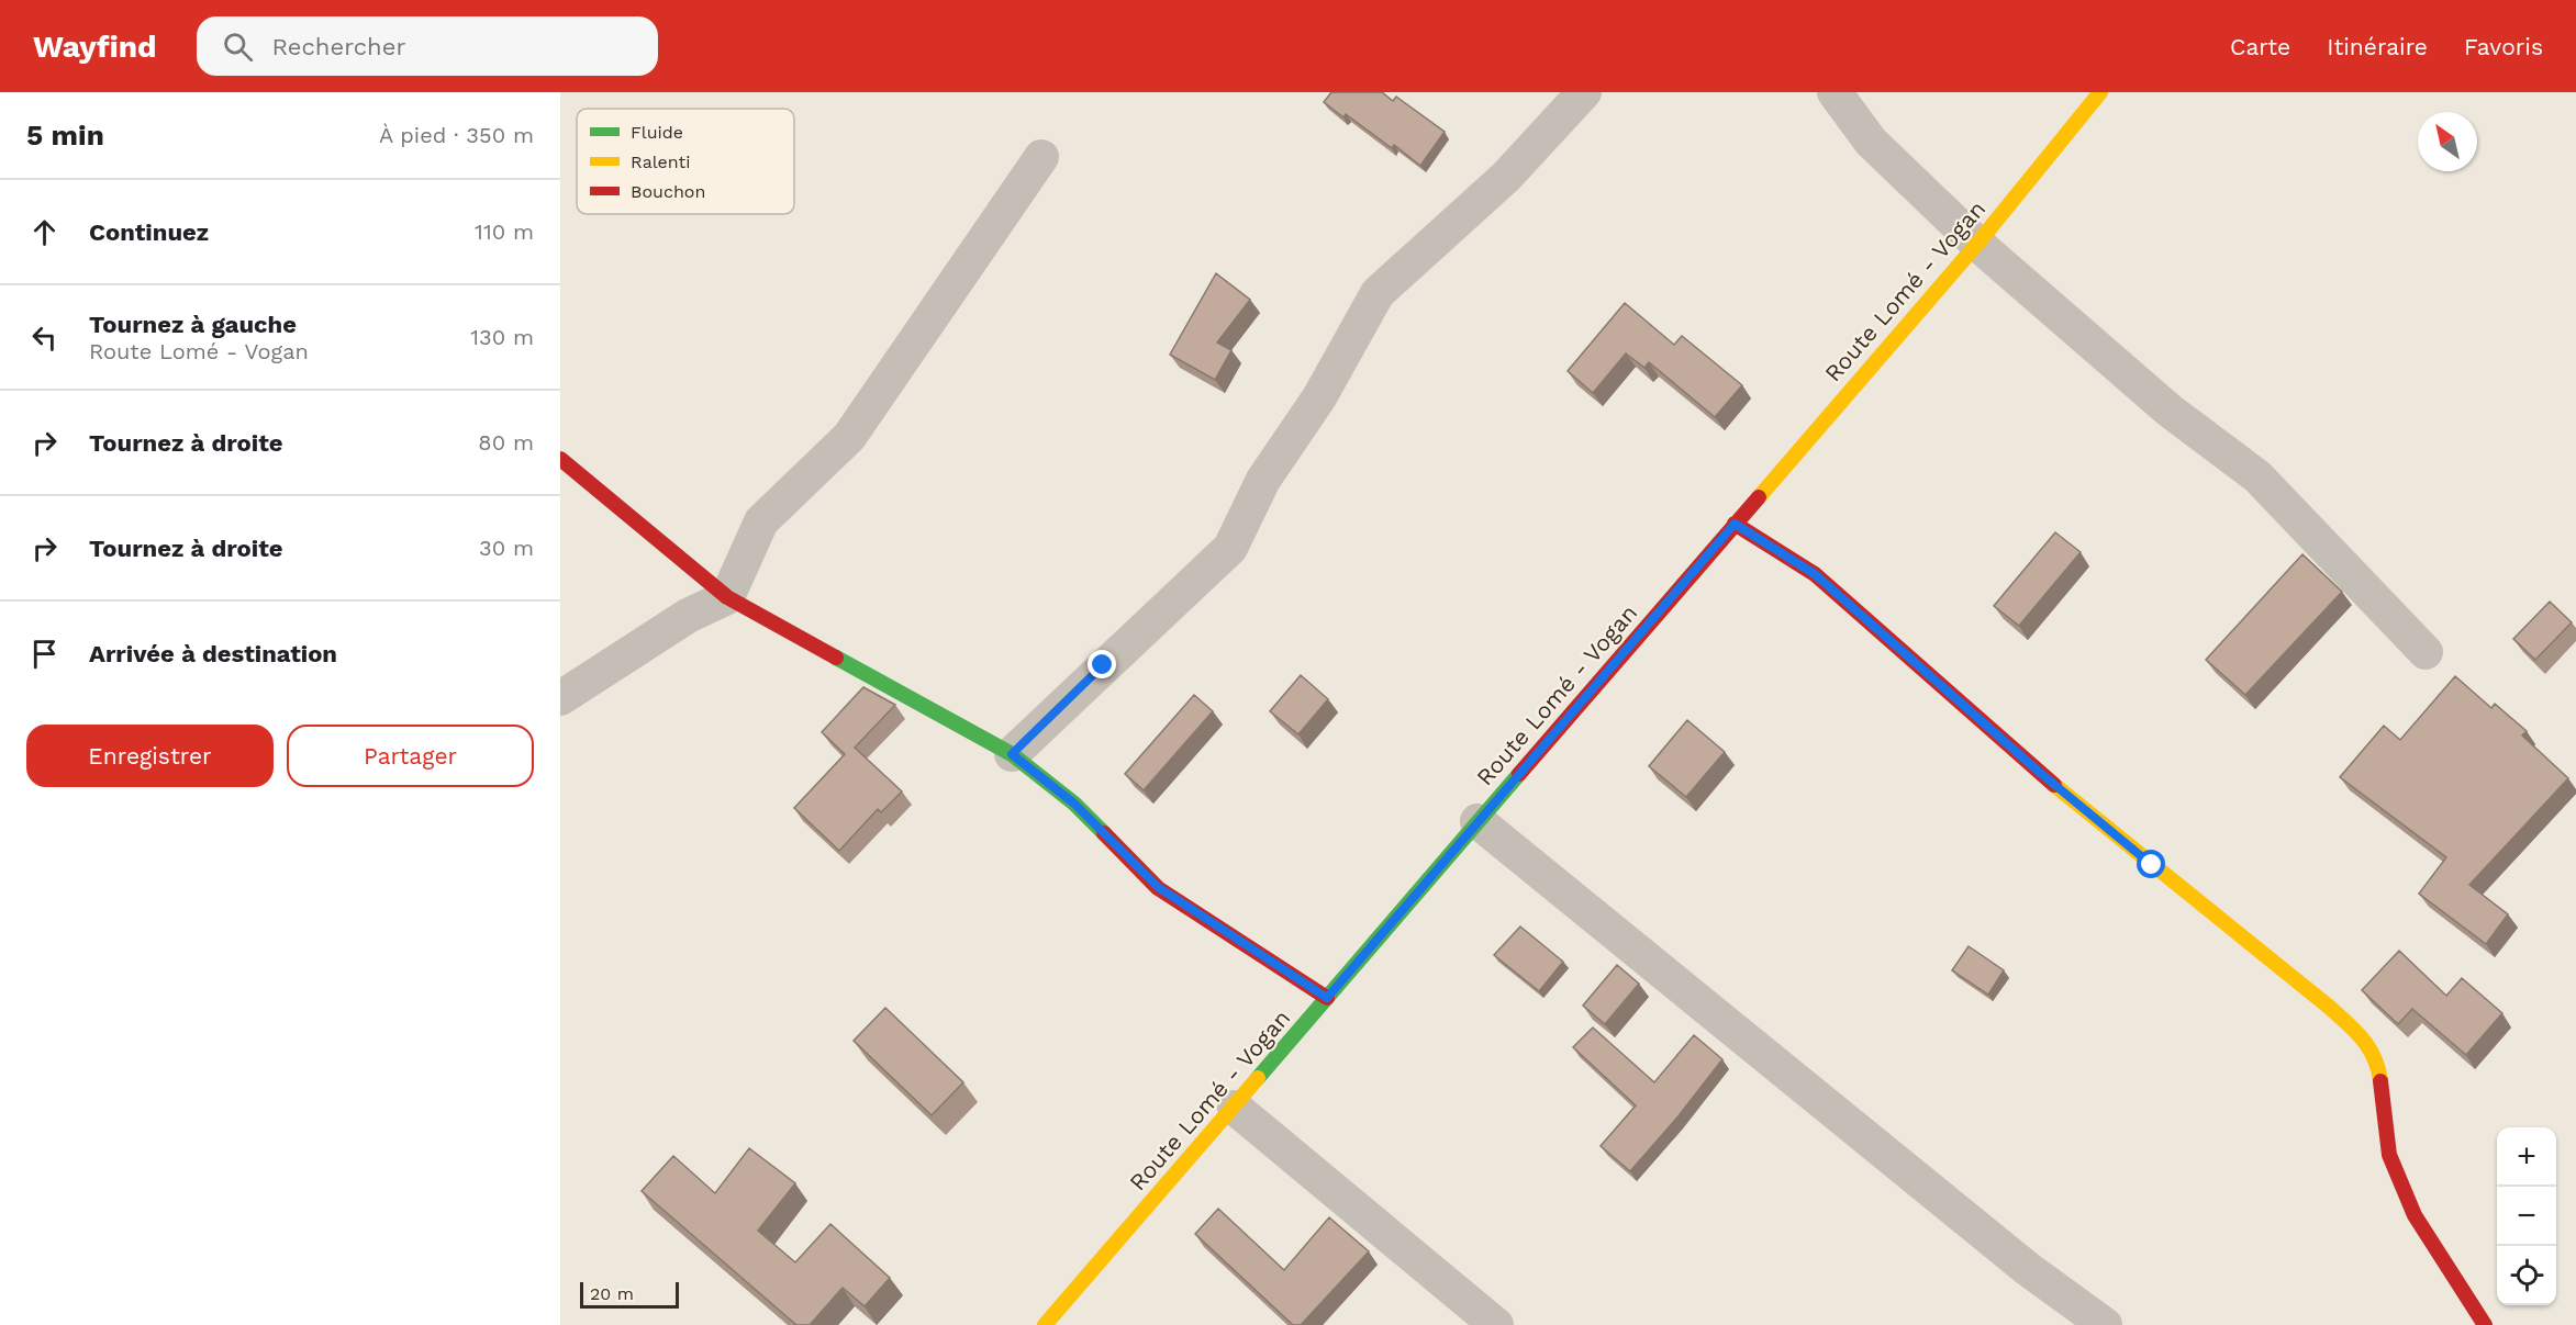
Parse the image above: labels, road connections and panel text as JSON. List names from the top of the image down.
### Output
{
  "streets": {
    "street": ["Route Lomé - Vogan"]
  },
  "legend": ["Fluide", "Ralenti", "Bouchon"],
  "scale_bar": "20 m",
  "north": "top left",
  "page": {
    "header": "Wayfind",
    "search": "Rechercher",
    "nav": ["Carte", "Itinéraire", "Favoris"],
    "heading": ["5 min", "À pied · 350 m"],
    "list": [
      ["Continuez", "110 m"],
      ["Tournez à gauche", "Route Lomé - Vogan", "130 m"],
      ["Tournez à droite", "80 m"],
      ["Tournez à droite", "30 m"],
      "Arrivée à destination"
    ],
    "buttons": ["Enregistrer", "Partager"],
    "map_buttons": ["+", "−"],
    "scale": "20 m"
  }
}
